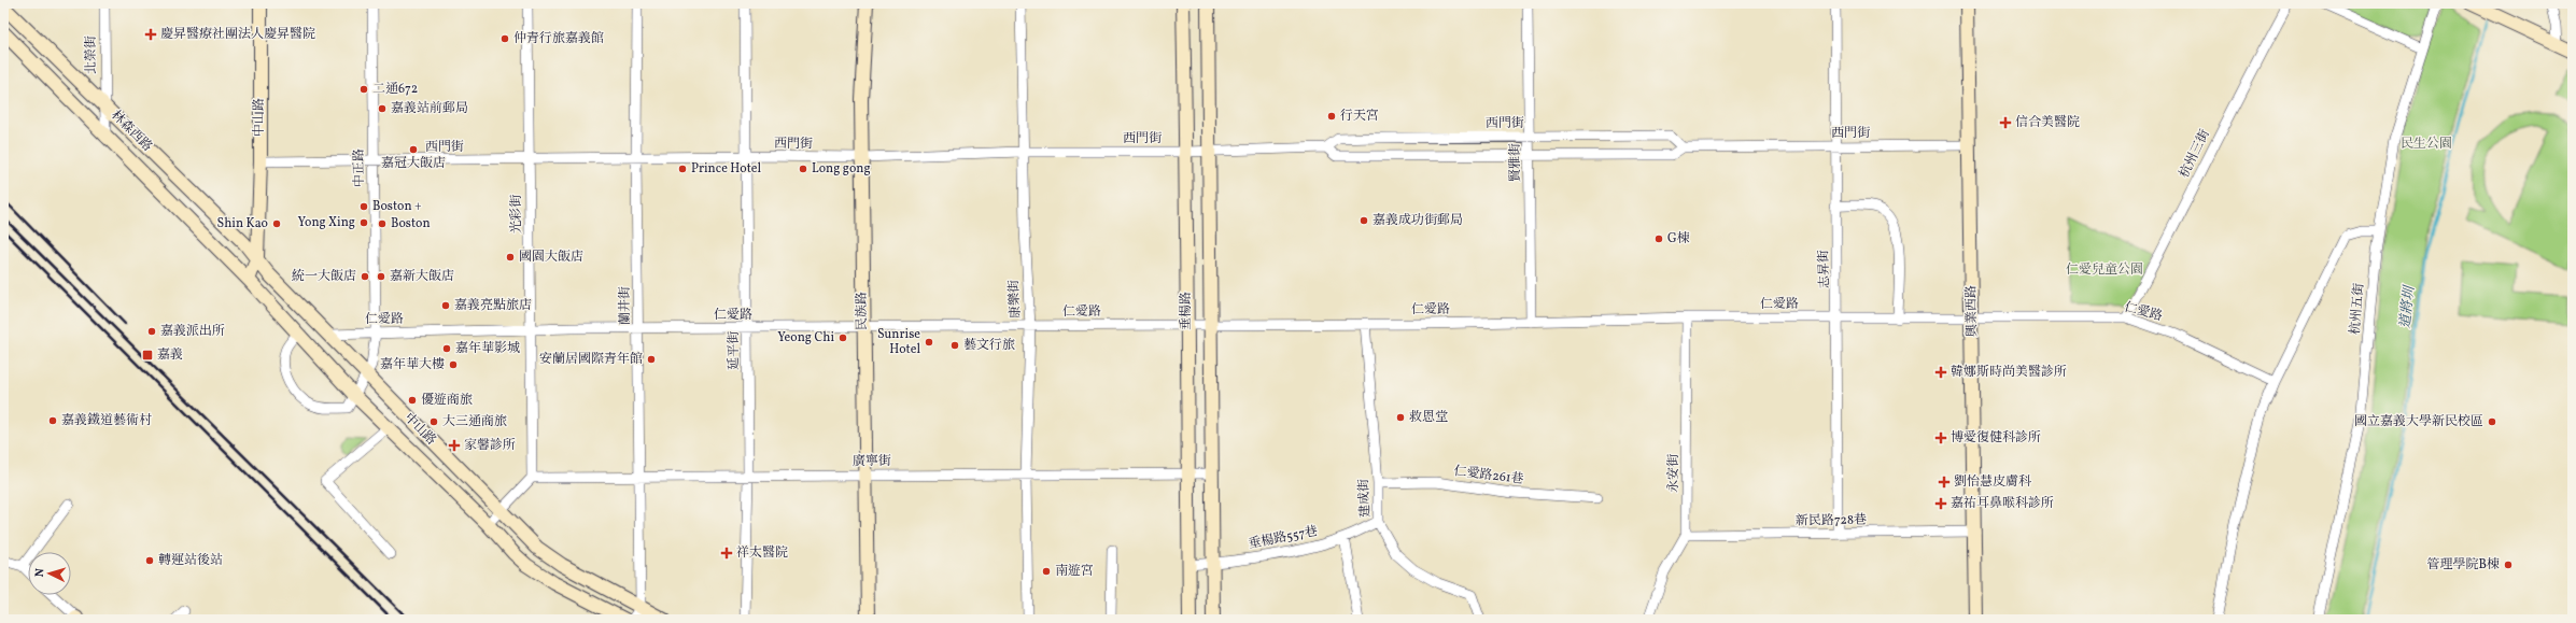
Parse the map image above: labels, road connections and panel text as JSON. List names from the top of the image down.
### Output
{
  "streets": {
    "main road": [
      "中山路",
      "林森西路",
      "民族路",
      "垂楊路",
      "興業西路"
    ],
    "street": [
      "北榮街",
      "西門街",
      "杭州三街",
      "賢雅街",
      "中正路",
      "光彩街",
      "志昇街",
      "康樂街",
      "仁愛路",
      "蘭井街",
      "杭州五街",
      "延平街",
      "廣寧街",
      "永安街",
      "仁愛路261巷",
      "建成街",
      "新民路728巷",
      "垂楊路557巷"
    ]
  },
  "crossings": [
    ["北榮街", "林森西路"],
    ["中山路", "西門街"],
    ["中山路", "林森西路"],
    ["中山路", "中正路"],
    ["中山路", "仁愛路"],
    ["中山路", "蘭井街"],
    ["西門街", "賢雅街"],
    ["西門街", "中正路"],
    ["西門街", "光彩街"],
    ["西門街", "志昇街"],
    ["西門街", "康樂街"],
    ["西門街", "蘭井街"],
    ["西門街", "民族路"],
    ["西門街", "垂楊路"],
    ["西門街", "興業西路"],
    ["西門街", "延平街"],
    ["杭州三街", "仁愛路"],
    ["賢雅街", "仁愛路"],
    ["中正路", "仁愛路"],
    ["光彩街", "仁愛路"],
    ["光彩街", "廣寧街"],
    ["志昇街", "仁愛路"],
    ["志昇街", "新民路728巷"],
    ["康樂街", "仁愛路"],
    ["康樂街", "廣寧街"],
    ["仁愛路", "蘭井街"],
    ["仁愛路", "民族路"],
    ["仁愛路", "垂楊路"],
    ["仁愛路", "興業西路"],
    ["仁愛路", "延平街"],
    ["仁愛路", "永安街"],
    ["仁愛路", "建成街"],
    ["蘭井街", "廣寧街"],
    ["民族路", "廣寧街"],
    ["垂楊路", "廣寧街"],
    ["垂楊路", "垂楊路557巷"],
    ["興業西路", "新民路728巷"],
    ["延平街", "廣寧街"],
    ["永安街", "新民路728巷"],
    ["仁愛路261巷", "建成街"],
    ["建成街", "垂楊路557巷"]
  ],
  "water": ["道將圳"],
  "parks": ["民生公園", "仁愛兒童公園"],
  "places": {
    "health": [
      "慶昇醫療社團法人慶昇醫院",
      "信合美醫院",
      "韓娜斯時尚美醫診所",
      "博愛復健科診所",
      "家馨診所",
      "劉怡慧皮膚科",
      "嘉祐耳鼻喉科診所",
      "祥太醫院"
    ],
    "other": [
      "仲青行旅嘉義館",
      "二通672",
      "嘉義站前郵局",
      "行天宮",
      "嘉冠大飯店",
      "Prince Hotel",
      "Long gong",
      "Boston +",
      "嘉義成功街郵局",
      "Yong Xing",
      "Shin Kao",
      "Boston",
      "G棟",
      "國園大飯店",
      "統一大飯店",
      "嘉新大飯店",
      "嘉義亮點旅店",
      "嘉義派出所",
      "Yeong Chi",
      "Sunrise Hotel",
      "藝文行旅",
      "嘉年華影城",
      "安蘭居國際青年館",
      "嘉年華大樓",
      "優遊商旅",
      "救恩堂",
      "嘉義鐵道藝術村",
      "大三通商旅",
      "國立嘉義大學新民校區",
      "轉運站後站",
      "管理學院B棟",
      "南遊宮"
    ],
    "transit": ["嘉義"]
  },
  "north": "left"
}
